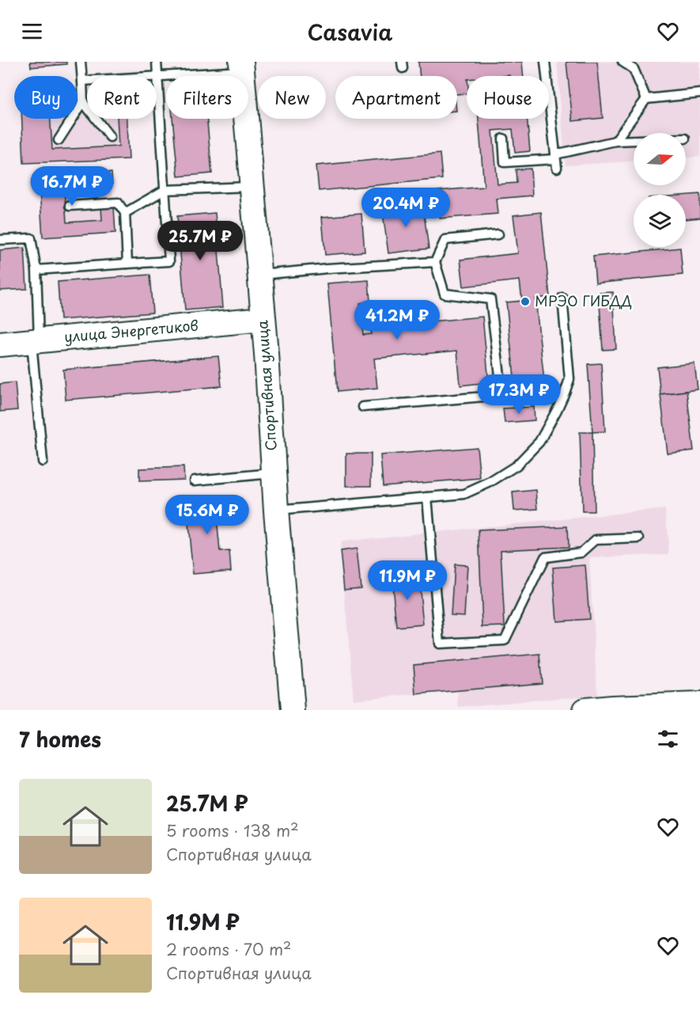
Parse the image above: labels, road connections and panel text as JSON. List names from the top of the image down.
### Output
{
  "streets": {
    "street": ["улица Энергетиков", "Спортивная улица"]
  },
  "crossings": [
    ["улица Энергетиков", "Спортивная улица"]
  ],
  "places": ["МРЭО ГИБДД"],
  "north": "right",
  "page": {
    "header": "Casavia",
    "chip": [
      "Buy",
      "Rent",
      "Filters",
      "New",
      "Apartment",
      "House"
    ],
    "price": [
      "16.7M ₽",
      "20.4M ₽",
      "25.7M ₽",
      "41.2M ₽",
      "17.3M ₽",
      "15.6M ₽",
      "11.9M ₽"
    ],
    "heading": "7 homes",
    "list": [
      {
        "name": "25.7M ₽",
        "note": "5 rooms · 138 m² · Спортивная улица"
      },
      {
        "name": "11.9M ₽",
        "note": "2 rooms · 70 m² · Спортивная улица"
      }
    ]
  }
}
